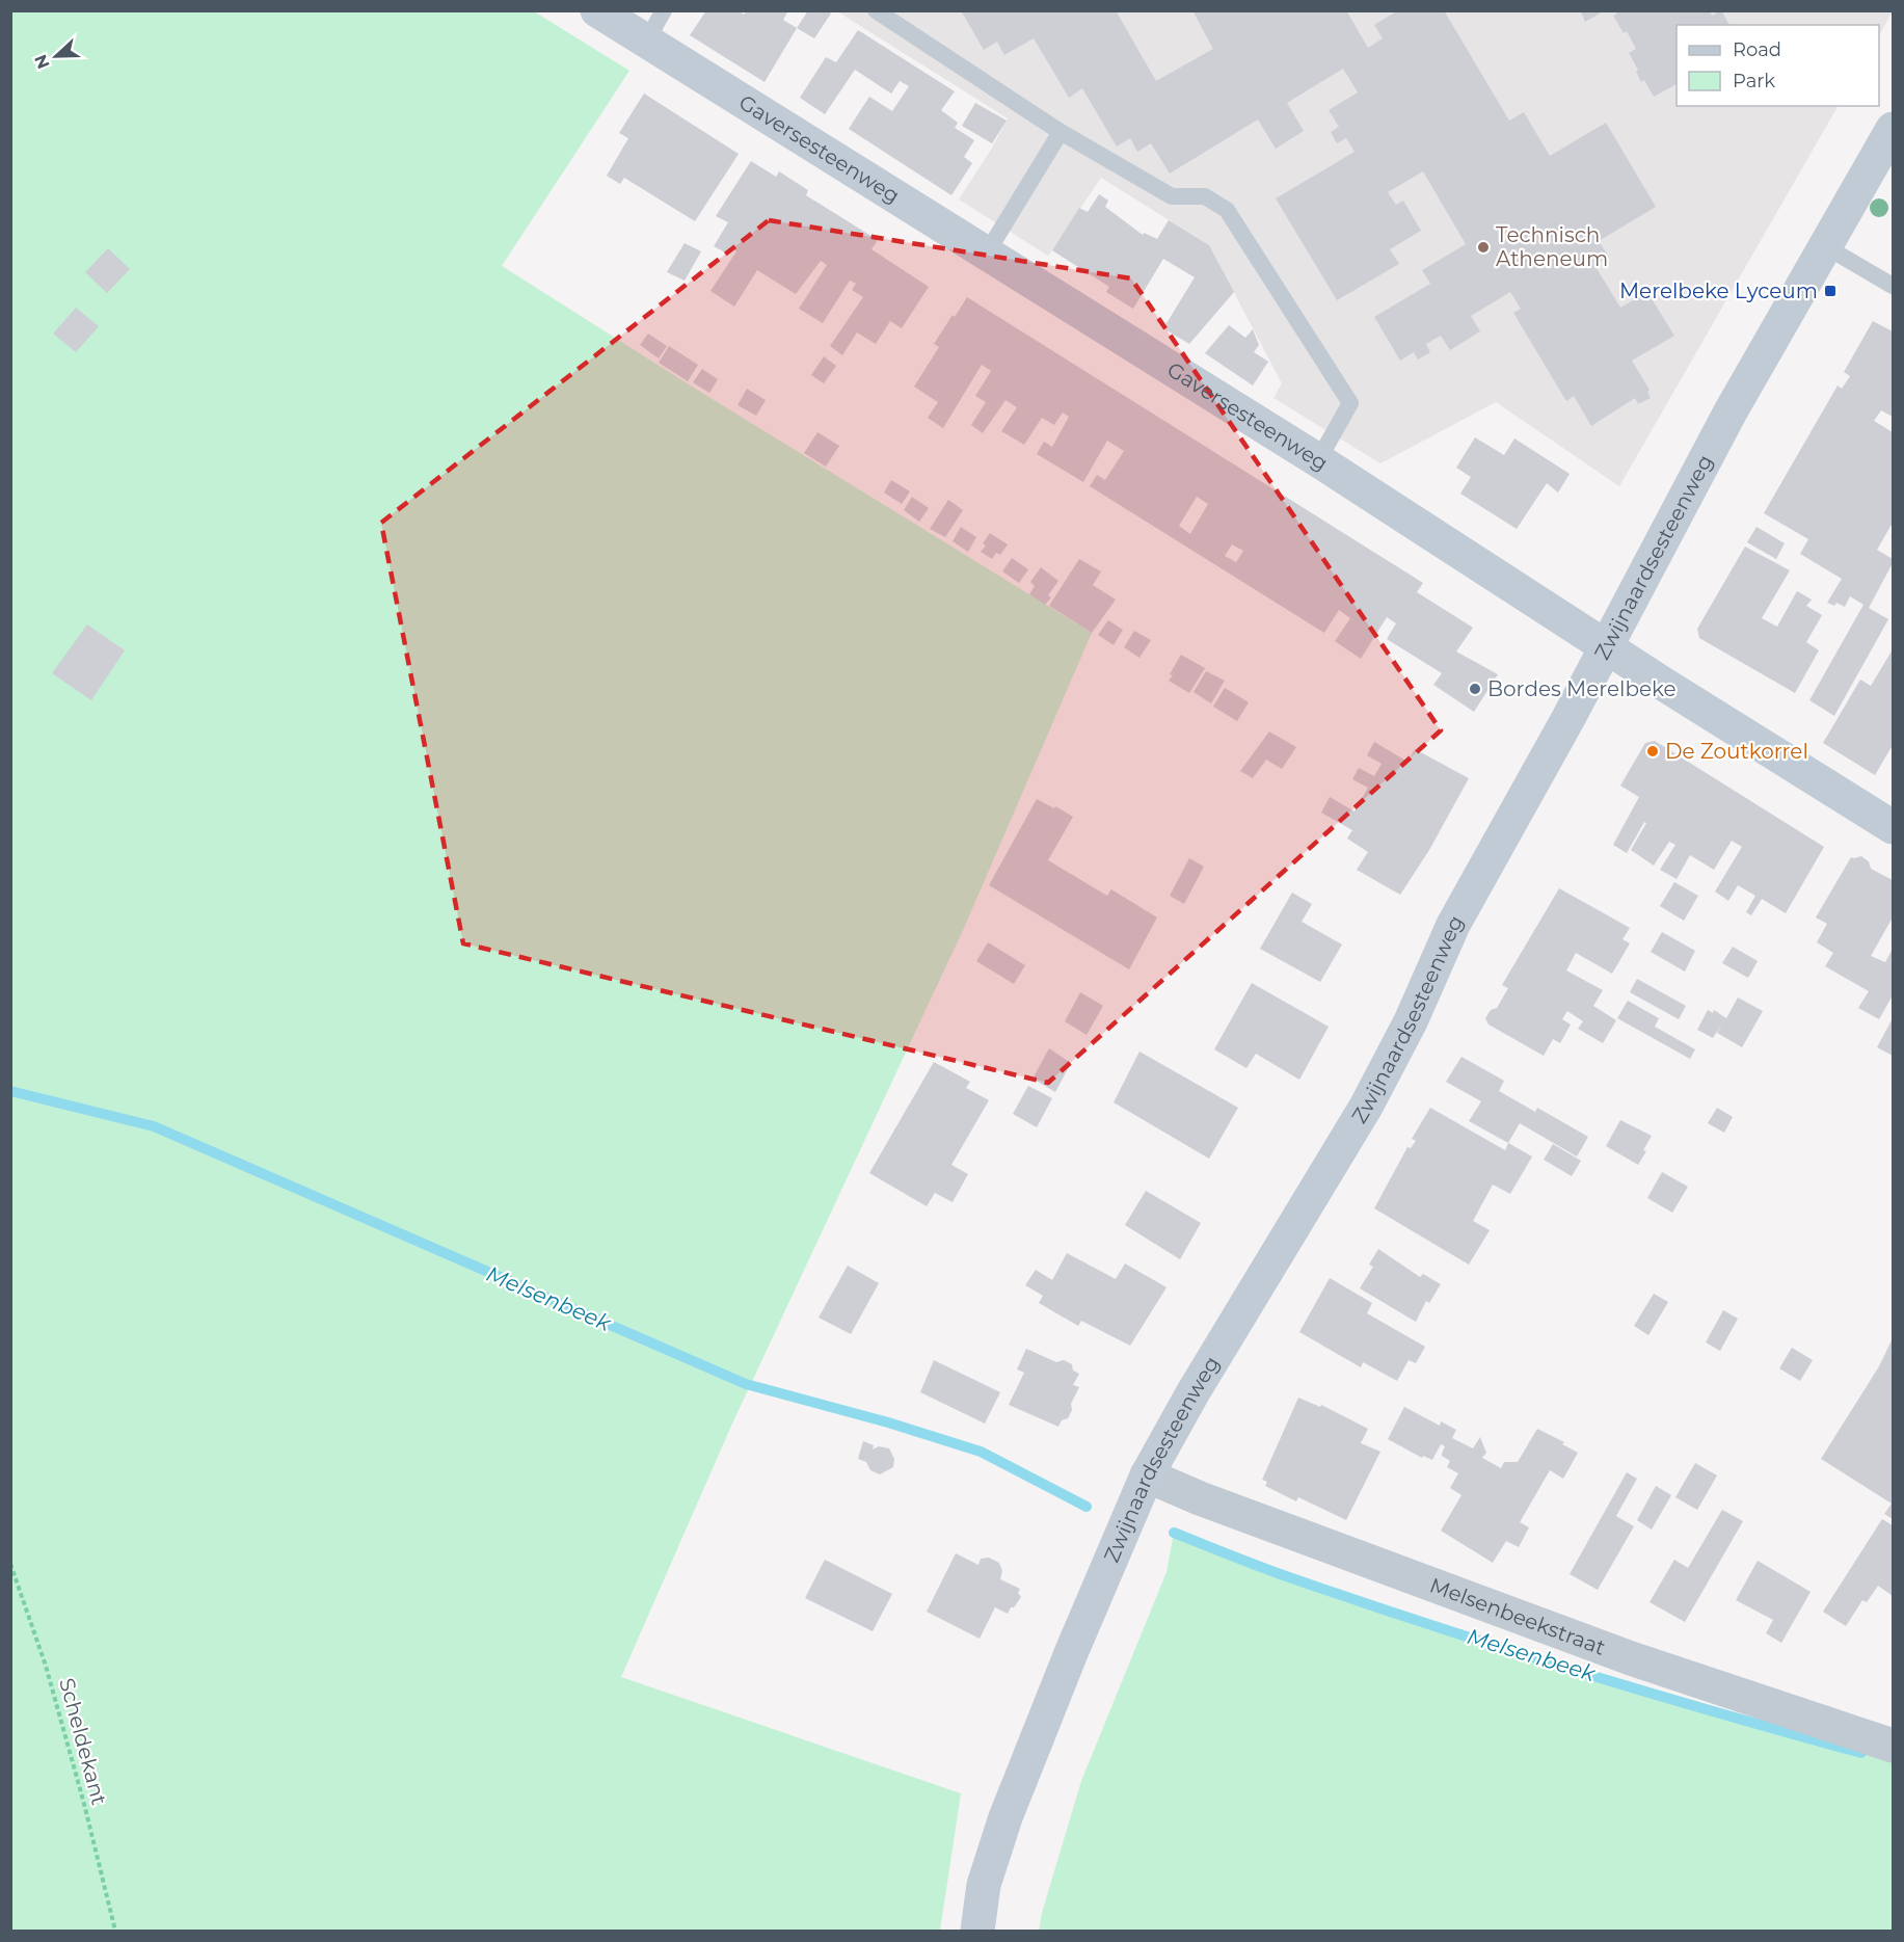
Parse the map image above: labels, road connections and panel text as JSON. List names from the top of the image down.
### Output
{
  "streets": {
    "main road": ["Gaversesteenweg", "Zwijnaardsesteenweg"],
    "street": ["Melsenbeekstraat"],
    "path": ["Scheldekant"]
  },
  "crossings": [
    ["Gaversesteenweg", "Zwijnaardsesteenweg"],
    ["Zwijnaardsesteenweg", "Melsenbeekstraat"]
  ],
  "water": ["Melsenbeek"],
  "places": {
    "other": ["Technisch Atheneum", "Bordes Merelbeke", "De Zoutkorrel"],
    "transit": ["Merelbeke Lyceum"]
  },
  "legend": ["Road", "Park"],
  "north": "left"
}
